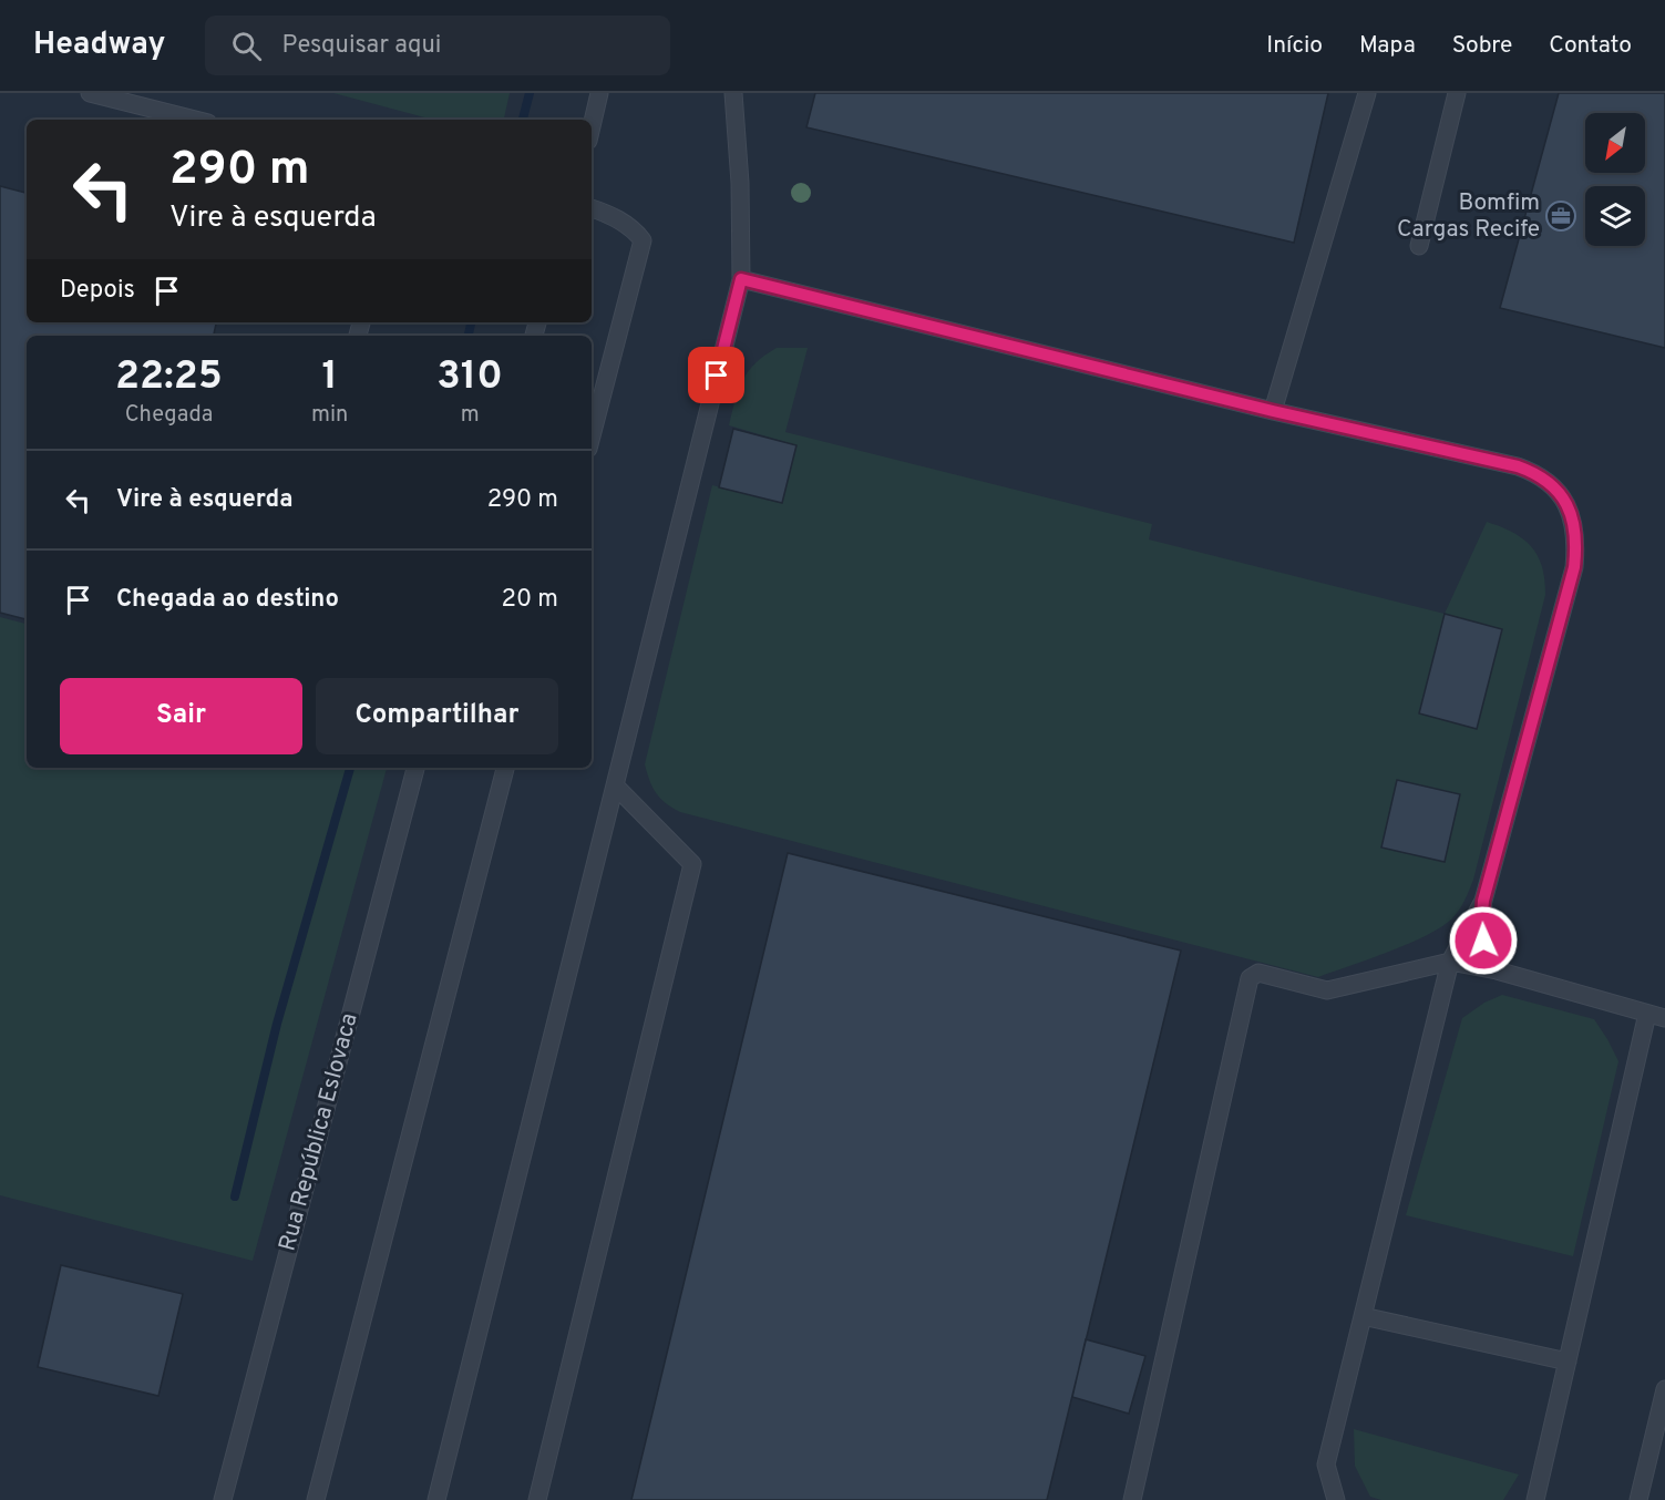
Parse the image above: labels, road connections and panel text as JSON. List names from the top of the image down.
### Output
{
  "streets": {
    "lane": ["Rua República Eslovaca"]
  },
  "places": {
    "office": ["Bomfim Cargas Recife"]
  },
  "north": "bottom left",
  "page": {
    "header": "Headway",
    "search": "Pesquisar aqui",
    "nav": [
      "Início",
      "Mapa",
      "Sobre",
      "Contato"
    ],
    "turn": ["290 m", "Vire à esquerda"],
    "then": "Depois",
    "eta": [
      "22:25",
      "Chegada",
      "1",
      "min",
      "310",
      "m"
    ],
    "list": [
      {
        "name": "Vire à esquerda",
        "value": "290 m"
      },
      {
        "name": "Chegada ao destino",
        "value": "20 m"
      }
    ],
    "buttons": ["Sair", "Compartilhar"]
  }
}
